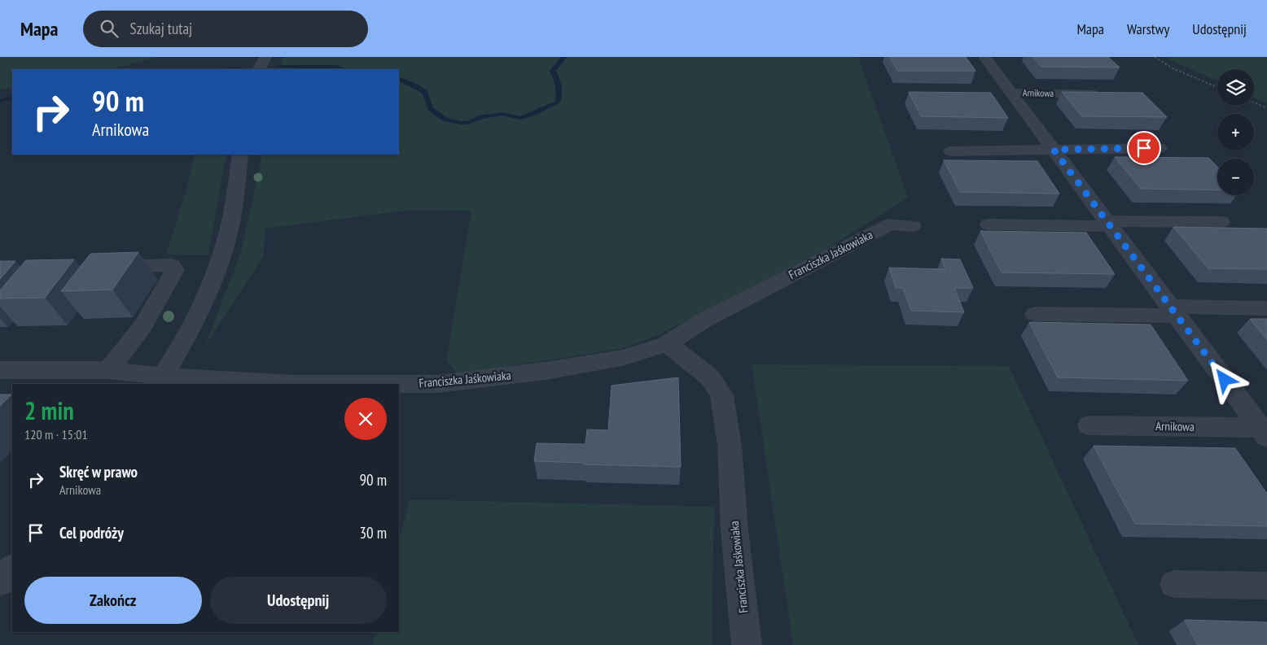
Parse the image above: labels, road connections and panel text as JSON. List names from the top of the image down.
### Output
{
  "streets": {
    "street": ["Arnikowa", "Franciszka Jaśkowiaka"]
  },
  "page": {
    "header": "Mapa",
    "search": "Szukaj tutaj",
    "nav": ["Mapa", "Warstwy", "Udostępnij"],
    "map_buttons": ["+", "−"],
    "turn": ["90 m", "Arnikowa"],
    "heading": ["2 min", "120 m · 15:01"],
    "list": [
      {
        "name": "Skręć w prawo",
        "note": "Arnikowa",
        "value": "90 m"
      },
      {
        "name": "Cel podróży",
        "value": "30 m"
      }
    ],
    "buttons": ["Zakończ", "Udostępnij"]
  }
}
